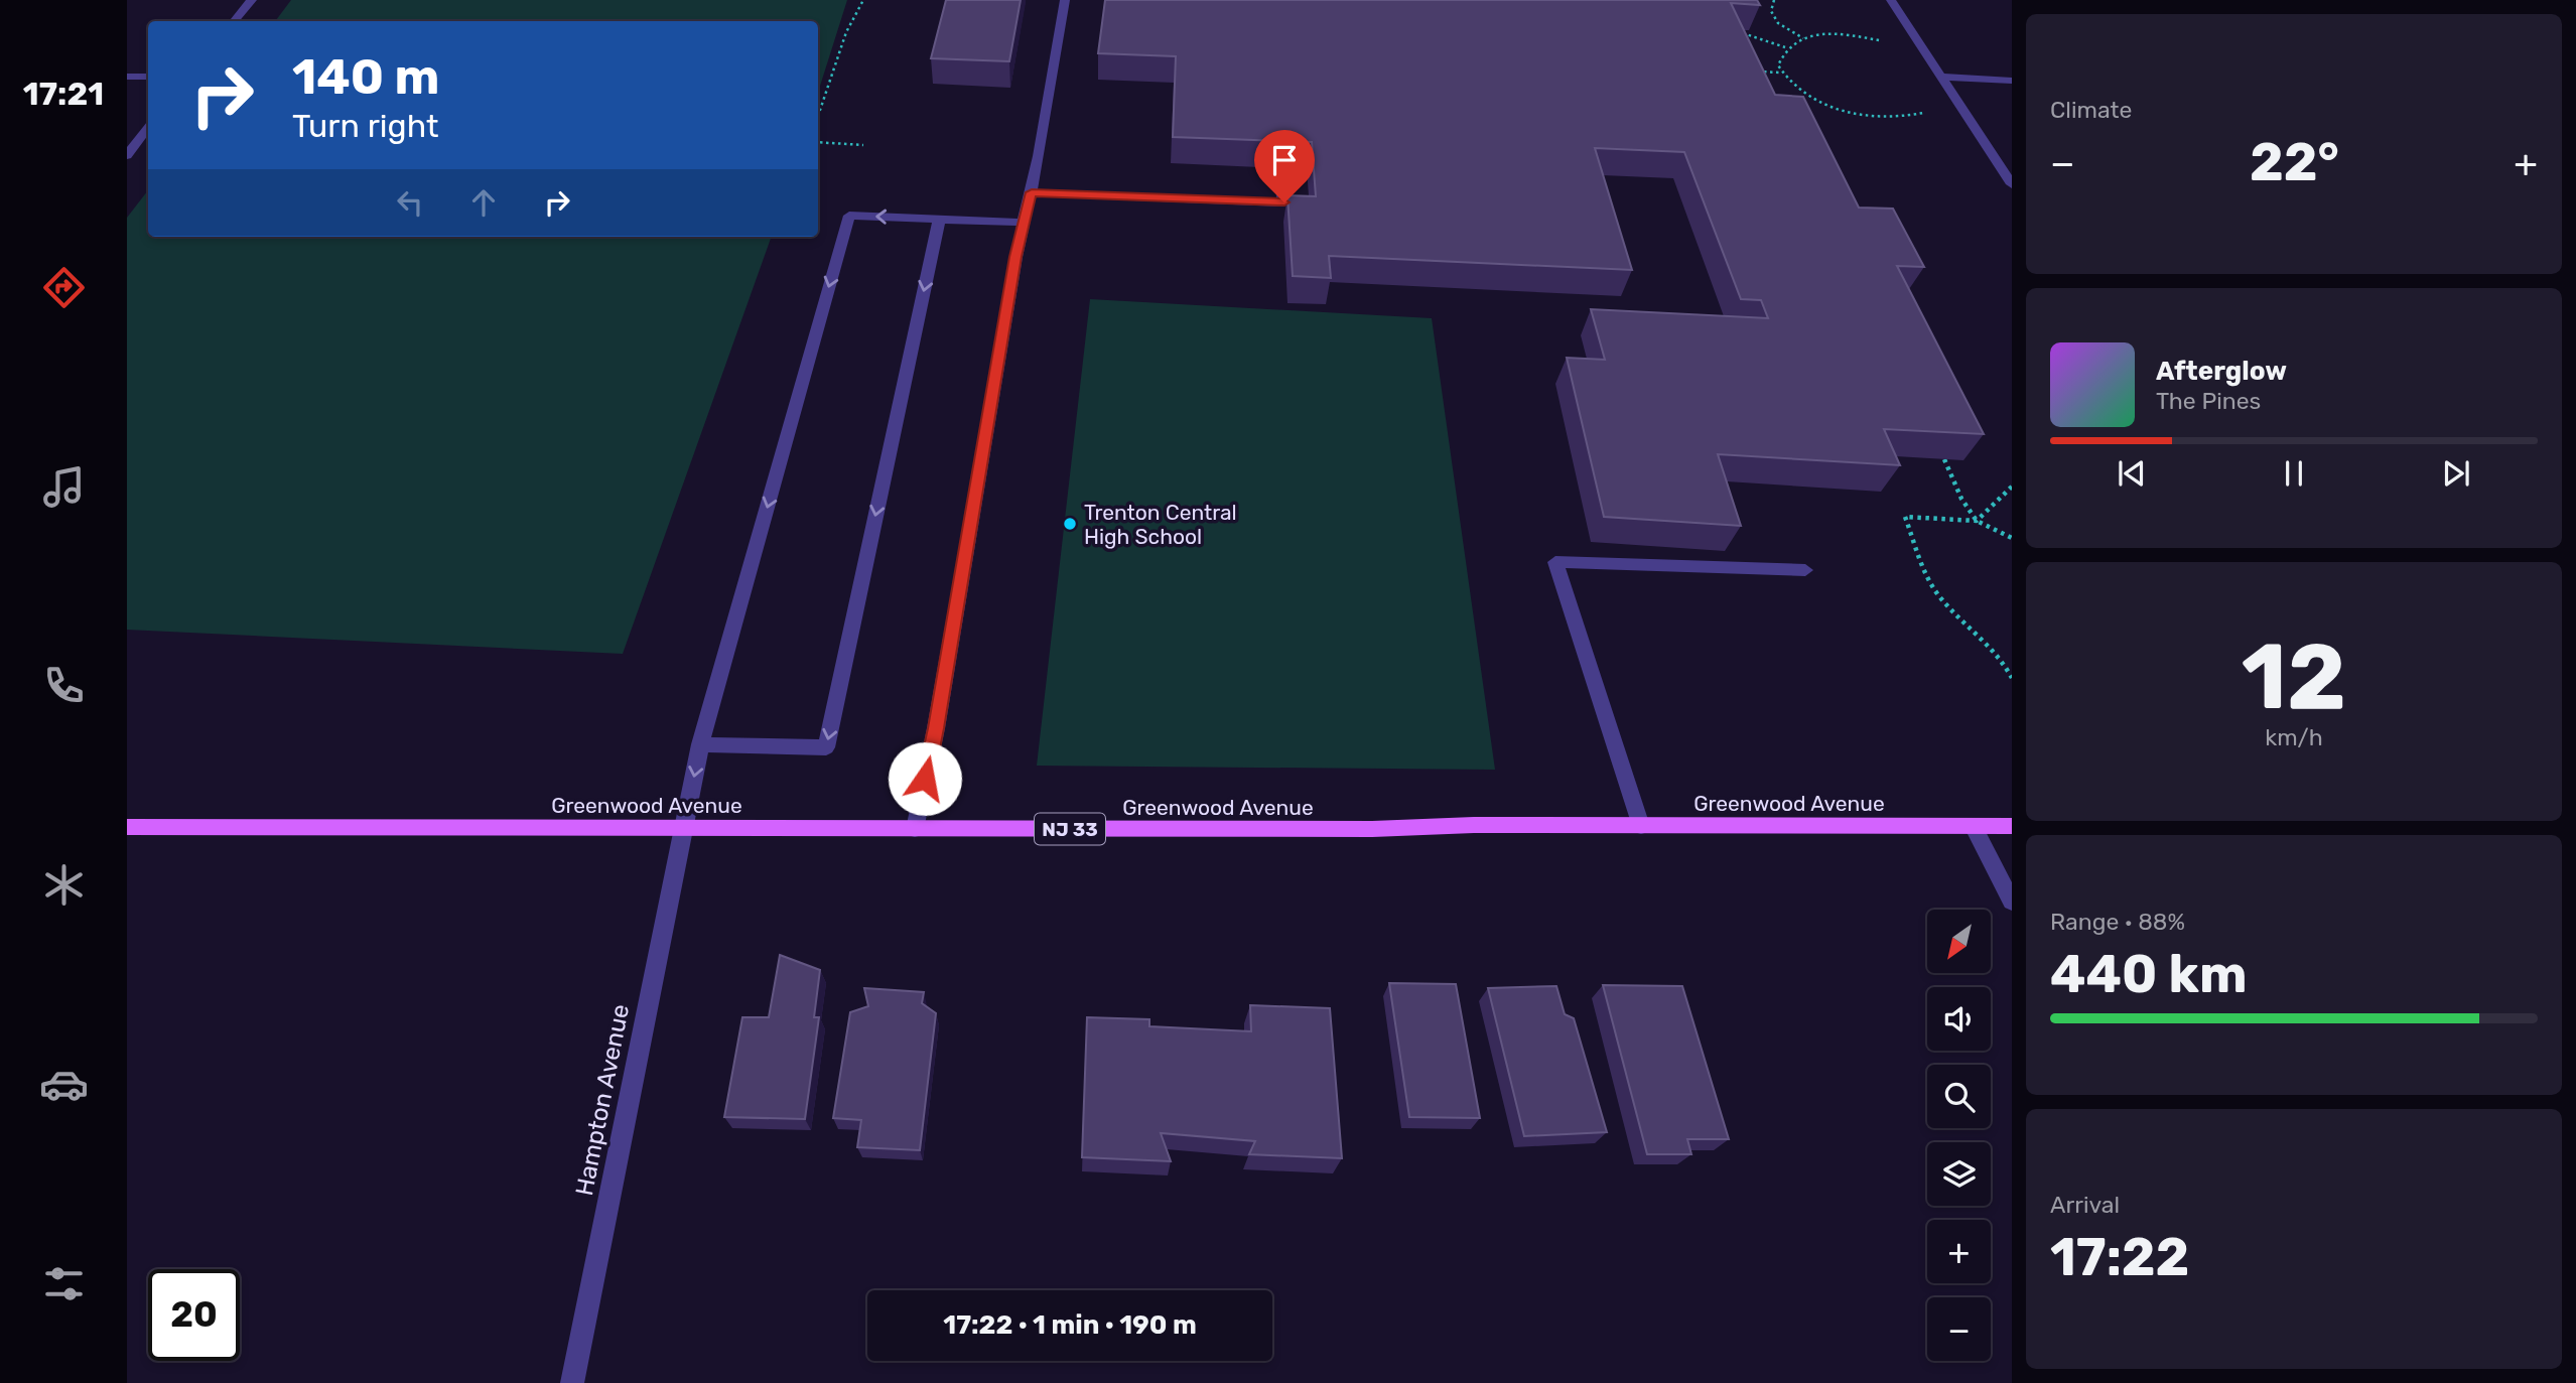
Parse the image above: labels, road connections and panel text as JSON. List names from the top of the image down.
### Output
{
  "streets": {
    "main road": ["Greenwood Avenue", "NJ 33"],
    "street": ["Hampton Avenue"]
  },
  "crossings": [
    ["Greenwood Avenue", "Hampton Avenue"]
  ],
  "one_way": ["Hampton Avenue"],
  "places": ["Trenton Central High School"],
  "north": "bottom left",
  "page": {
    "tabs": "17:21",
    "tile": [
      "Climate",
      ["12", "km/h"],
      ["Range · 88%", "440 km"],
      ["Arrival", "17:22"]
    ],
    "turn": ["140 m", "Turn right"],
    "heat": ["−", "22°", "+"],
    "song": ["Afterglow", "The Pines"],
    "map_buttons": ["+", "−"],
    "limit": "20",
    "trip": "17:22 · 1 min · 190 m"
  }
}
